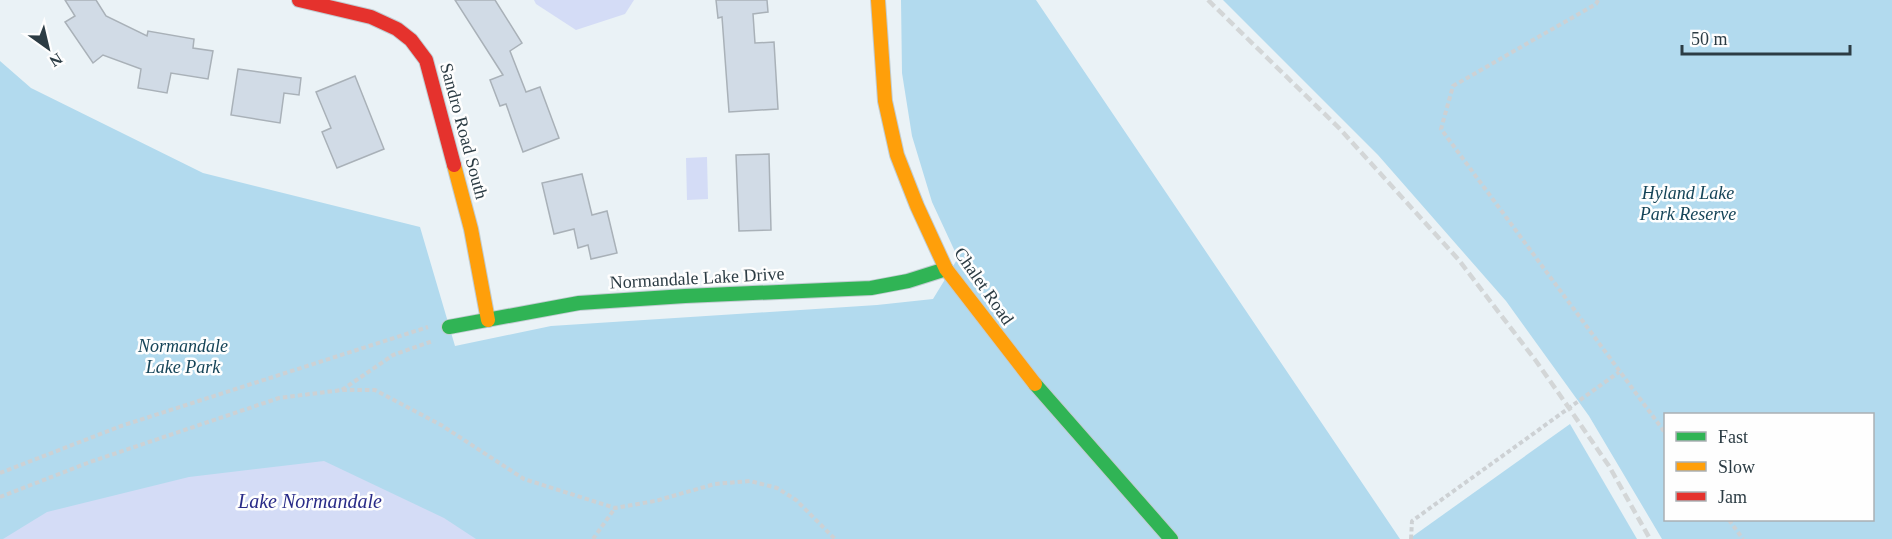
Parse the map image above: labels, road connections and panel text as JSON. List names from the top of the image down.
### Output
{
  "streets": {
    "street": ["Sandro Road South", "Normandale Lake Drive", "Chalet Road"]
  },
  "crossings": [
    ["Sandro Road South", "Normandale Lake Drive"],
    ["Normandale Lake Drive", "Chalet Road"]
  ],
  "water": ["Lake Normandale"],
  "parks": ["Hyland Lake Park Reserve", "Normandale Lake Park"],
  "legend": ["Fast", "Slow", "Jam"],
  "scale_bar": "50 m",
  "north": "bottom right"
}
